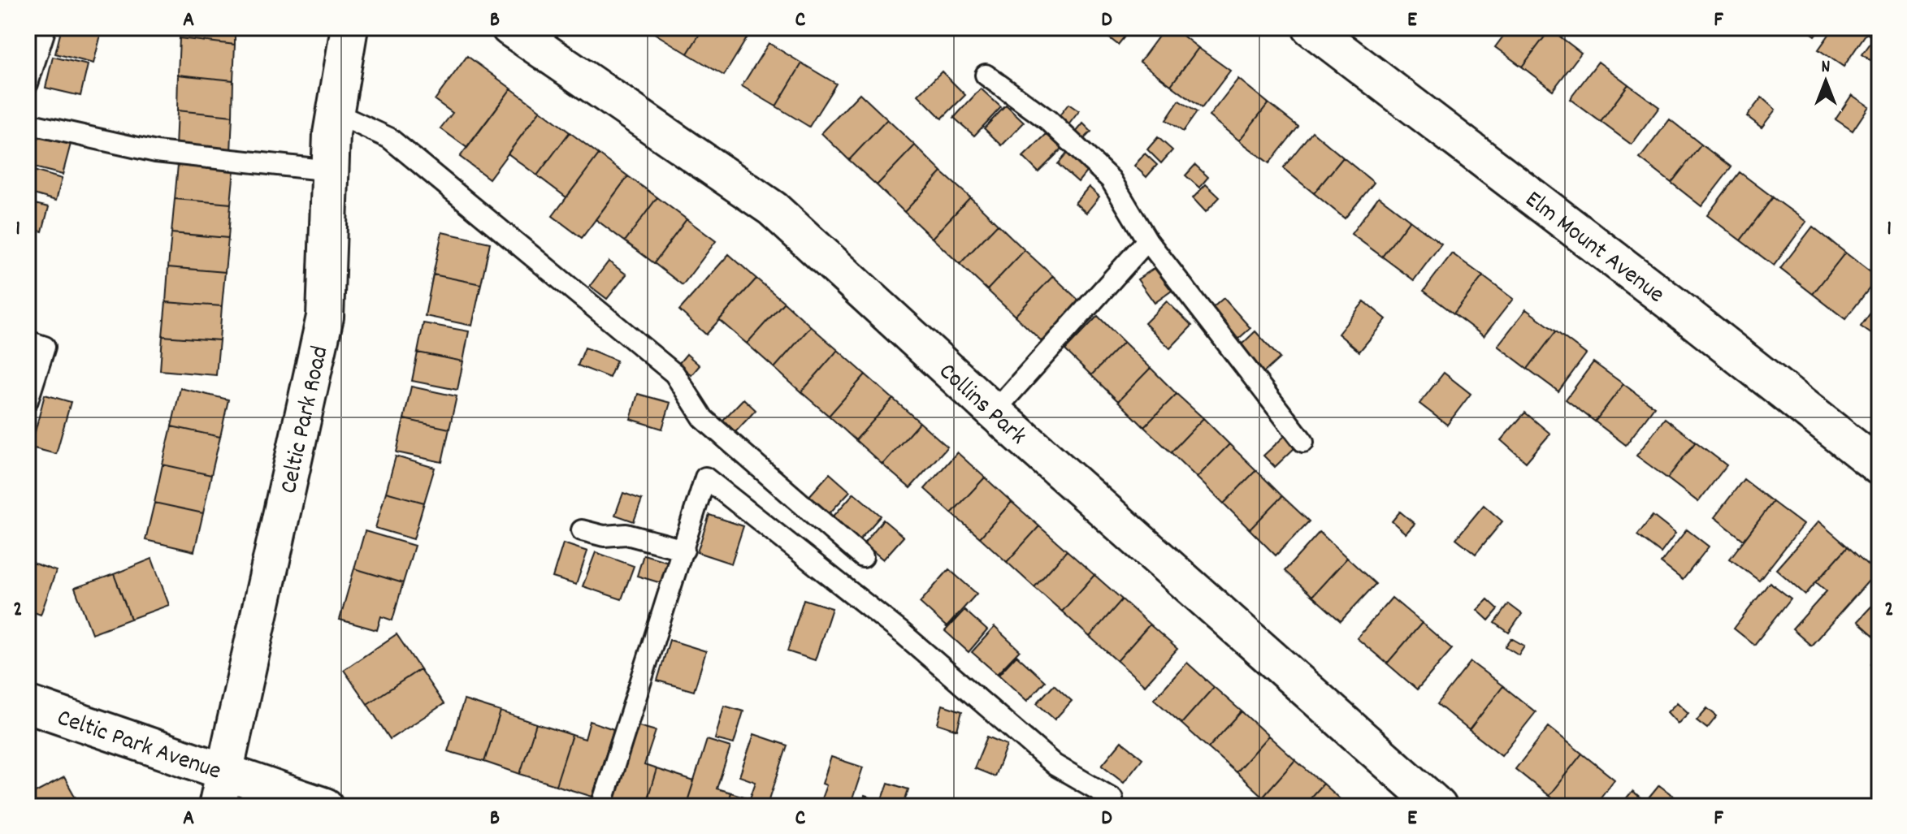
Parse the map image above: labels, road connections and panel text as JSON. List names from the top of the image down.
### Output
{
  "streets": {
    "street": [
      "Elm Mount Avenue",
      "Collins Park",
      "Celtic Park Road",
      "Celtic Park Avenue"
    ]
  },
  "crossings": [
    ["Celtic Park Road", "Celtic Park Avenue"]
  ],
  "north": "top",
  "grid": {
    "columns": [
      "A",
      "B",
      "C",
      "D",
      "E",
      "F"
    ],
    "rows": ["1", "2"]
  }
}
